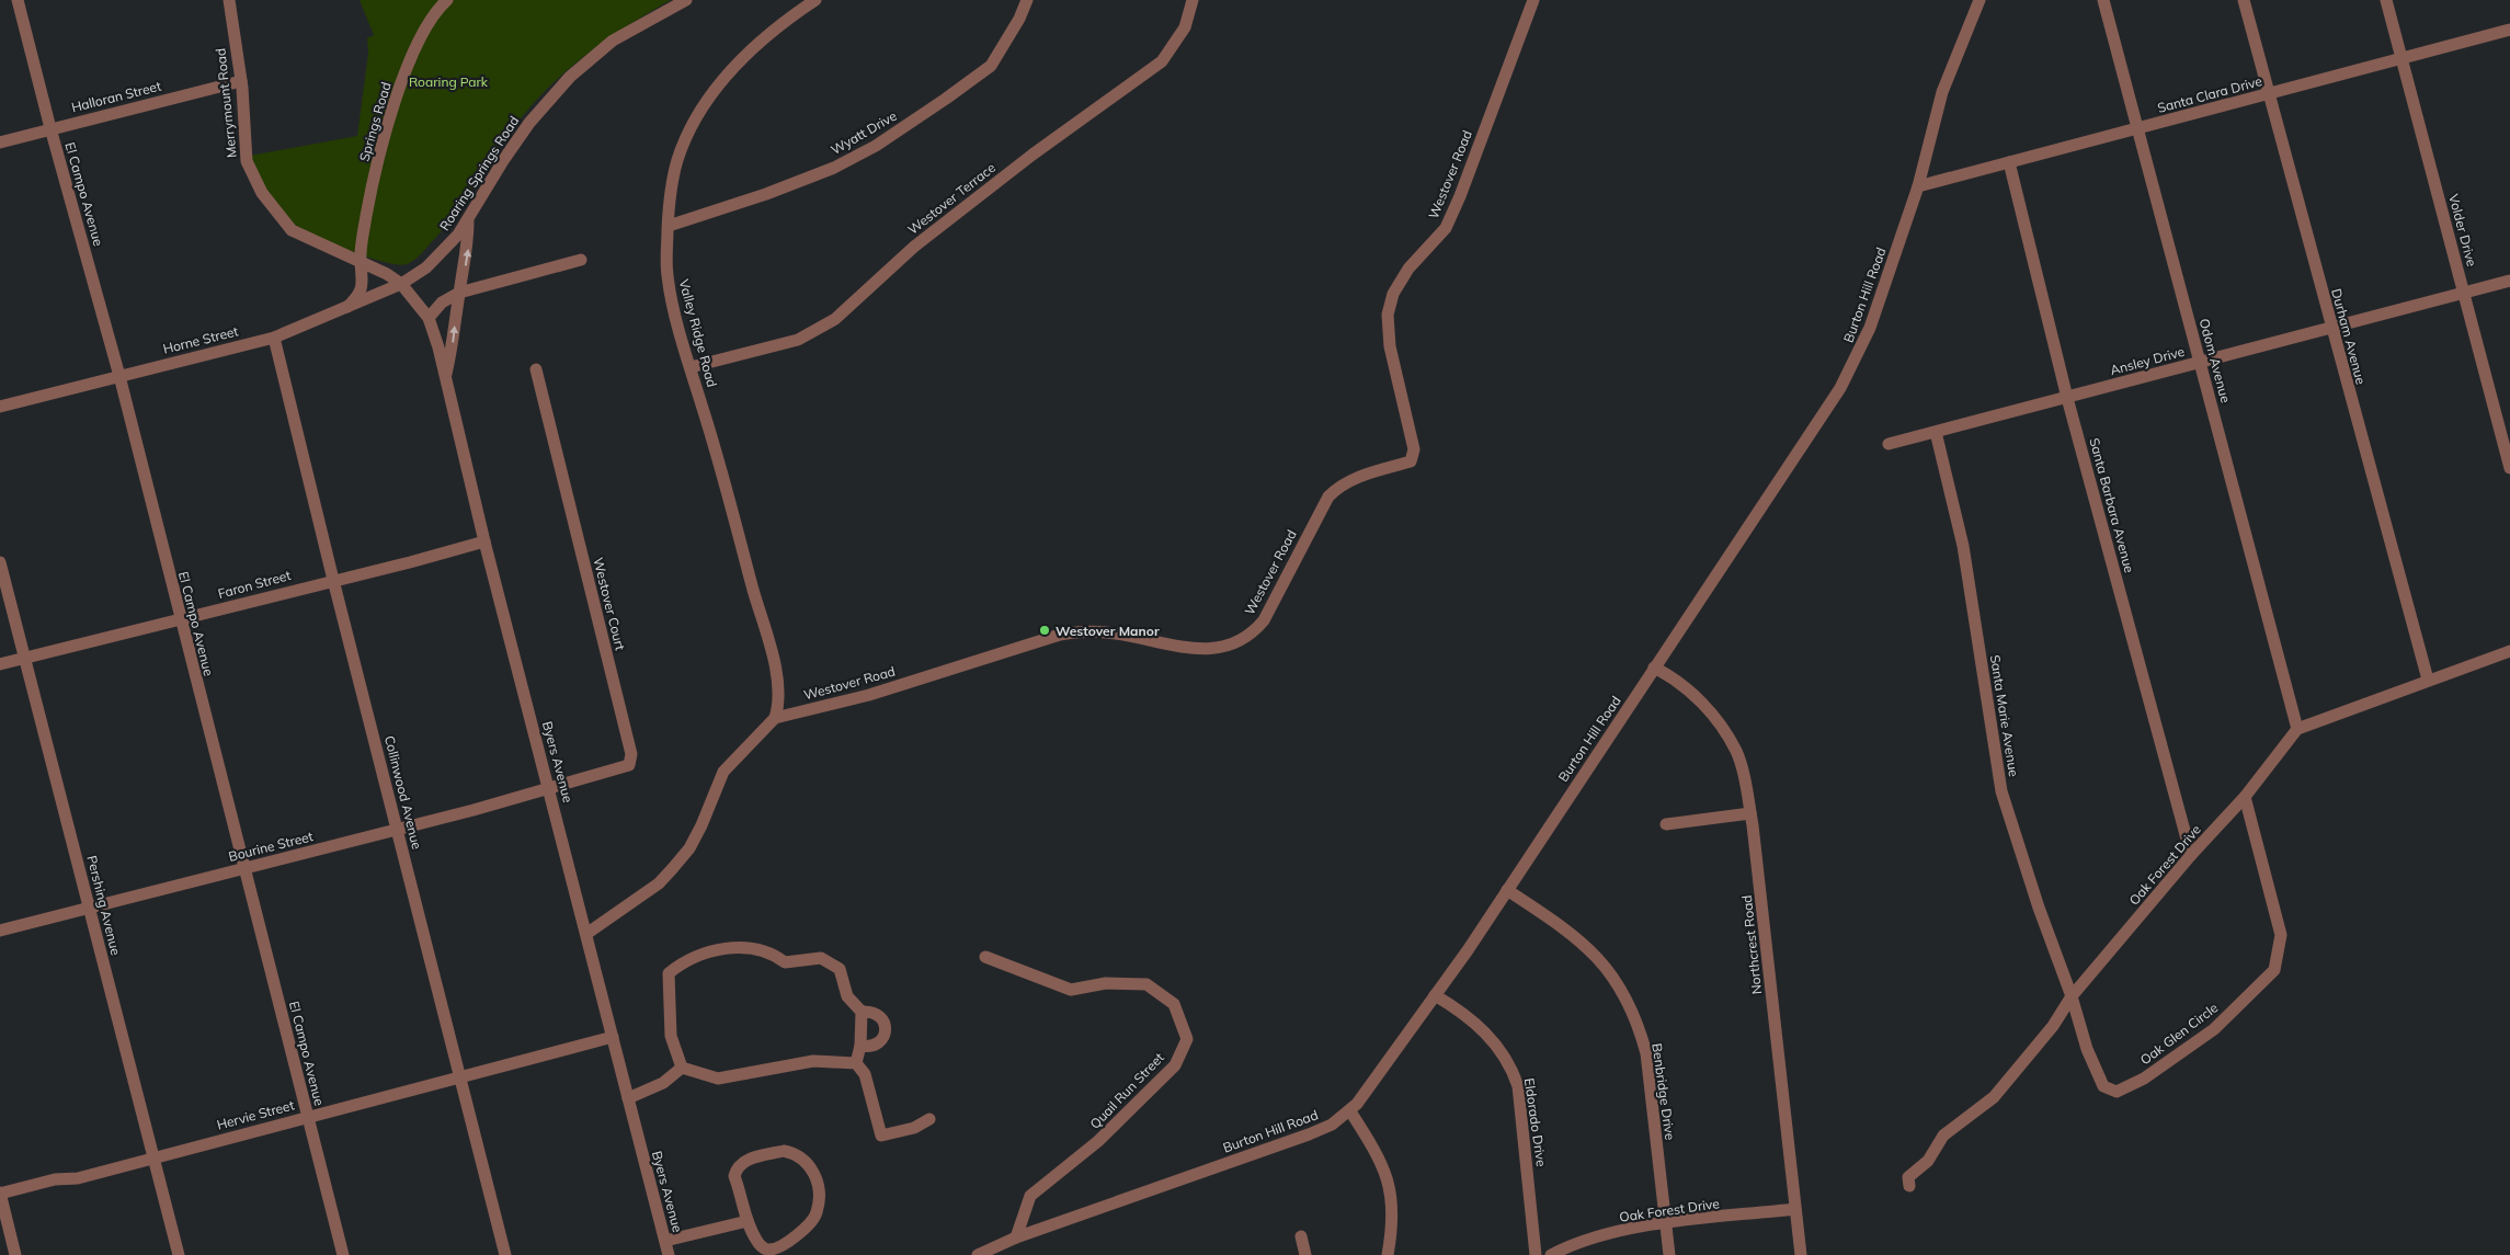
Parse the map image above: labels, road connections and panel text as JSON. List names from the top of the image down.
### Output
{
  "streets": {
    "street": [
      "Santa Clara Drive",
      "Halloran Street",
      "Merrymount Road",
      "Springs Road",
      "Wyatt Drive",
      "Roaring Springs Road",
      "Westover Road",
      "El Campo Avenue",
      "Westover Terrace",
      "Volder Drive",
      "Burton Hill Road",
      "Valley Ridge Road",
      "Durham Avenue",
      "Horne Street",
      "Ansley Drive",
      "Odom Avenue",
      "Santa Barbara Avenue",
      "Faron Street",
      "Westover Court",
      "Santa Marie Avenue",
      "Byers Avenue",
      "Collinwood Avenue",
      "Bourine Street",
      "Oak Forest Drive",
      "Pershing Avenue",
      "Northcrest Road",
      "Oak Glen Circle",
      "Quail Run Street",
      "Benbridge Drive",
      "Hervie Street",
      "Eldorado Drive"
    ]
  },
  "crossings": [
    ["Santa Clara Drive", "Volder Drive"],
    ["Santa Clara Drive", "Burton Hill Road"],
    ["Santa Clara Drive", "Durham Avenue"],
    ["Santa Clara Drive", "Odom Avenue"],
    ["Santa Clara Drive", "Santa Barbara Avenue"],
    ["Halloran Street", "Merrymount Road"],
    ["Halloran Street", "El Campo Avenue"],
    ["Merrymount Road", "Springs Road"],
    ["Merrymount Road", "Roaring Springs Road"],
    ["Merrymount Road", "Horne Street"],
    ["Merrymount Road", "Byers Avenue"],
    ["Springs Road", "Horne Street"],
    ["Wyatt Drive", "Valley Ridge Road"],
    ["Roaring Springs Road", "Horne Street"],
    ["Roaring Springs Road", "Byers Avenue"],
    ["Westover Road", "Valley Ridge Road"],
    ["El Campo Avenue", "Horne Street"],
    ["El Campo Avenue", "Faron Street"],
    ["El Campo Avenue", "Bourine Street"],
    ["El Campo Avenue", "Hervie Street"],
    ["Westover Terrace", "Valley Ridge Road"],
    ["Volder Drive", "Ansley Drive"],
    ["Burton Hill Road", "Northcrest Road"],
    ["Burton Hill Road", "Quail Run Street"],
    ["Burton Hill Road", "Benbridge Drive"],
    ["Burton Hill Road", "Eldorado Drive"],
    ["Durham Avenue", "Ansley Drive"],
    ["Horne Street", "Byers Avenue"],
    ["Horne Street", "Collinwood Avenue"],
    ["Ansley Drive", "Odom Avenue"],
    ["Ansley Drive", "Santa Barbara Avenue"],
    ["Ansley Drive", "Santa Marie Avenue"],
    ["Odom Avenue", "Oak Forest Drive"],
    ["Santa Barbara Avenue", "Oak Forest Drive"],
    ["Faron Street", "Byers Avenue"],
    ["Faron Street", "Collinwood Avenue"],
    ["Faron Street", "Pershing Avenue"],
    ["Westover Court", "Byers Avenue"],
    ["Westover Court", "Bourine Street"],
    ["Santa Marie Avenue", "Oak Forest Drive"],
    ["Santa Marie Avenue", "Oak Glen Circle"],
    ["Byers Avenue", "Bourine Street"],
    ["Byers Avenue", "Hervie Street"],
    ["Collinwood Avenue", "Bourine Street"],
    ["Collinwood Avenue", "Hervie Street"],
    ["Bourine Street", "Pershing Avenue"],
    ["Oak Forest Drive", "Northcrest Road"],
    ["Oak Forest Drive", "Oak Glen Circle"],
    ["Oak Forest Drive", "Benbridge Drive"],
    ["Pershing Avenue", "Hervie Street"]
  ],
  "parks": ["Roaring Park"],
  "places": ["Westover Manor"]
}
